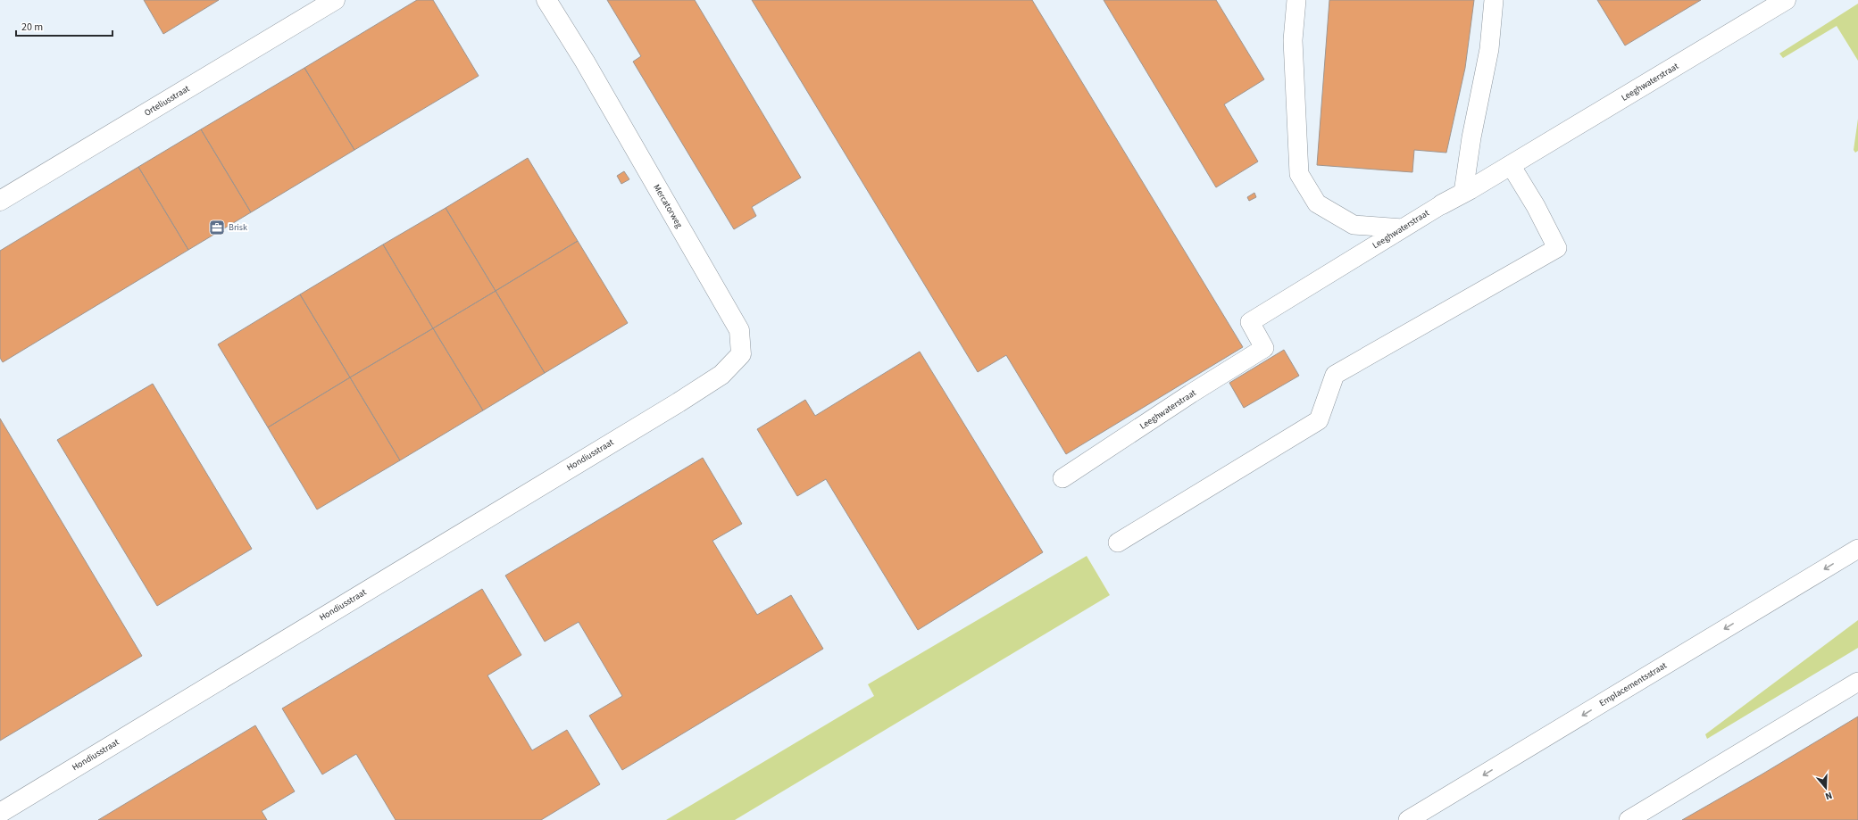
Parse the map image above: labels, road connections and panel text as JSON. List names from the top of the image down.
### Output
{
  "streets": {
    "street": [
      "Leeghwaterstraat",
      "Orteliusstraat",
      "Mercatorweg",
      "Hondiusstraat"
    ],
    "lane": ["Emplacementsstraat"]
  },
  "crossings": [
    ["Mercatorweg", "Hondiusstraat"]
  ],
  "places": {
    "office": ["Brisk"]
  },
  "scale_bar": "20 m",
  "north": "bottom"
}
